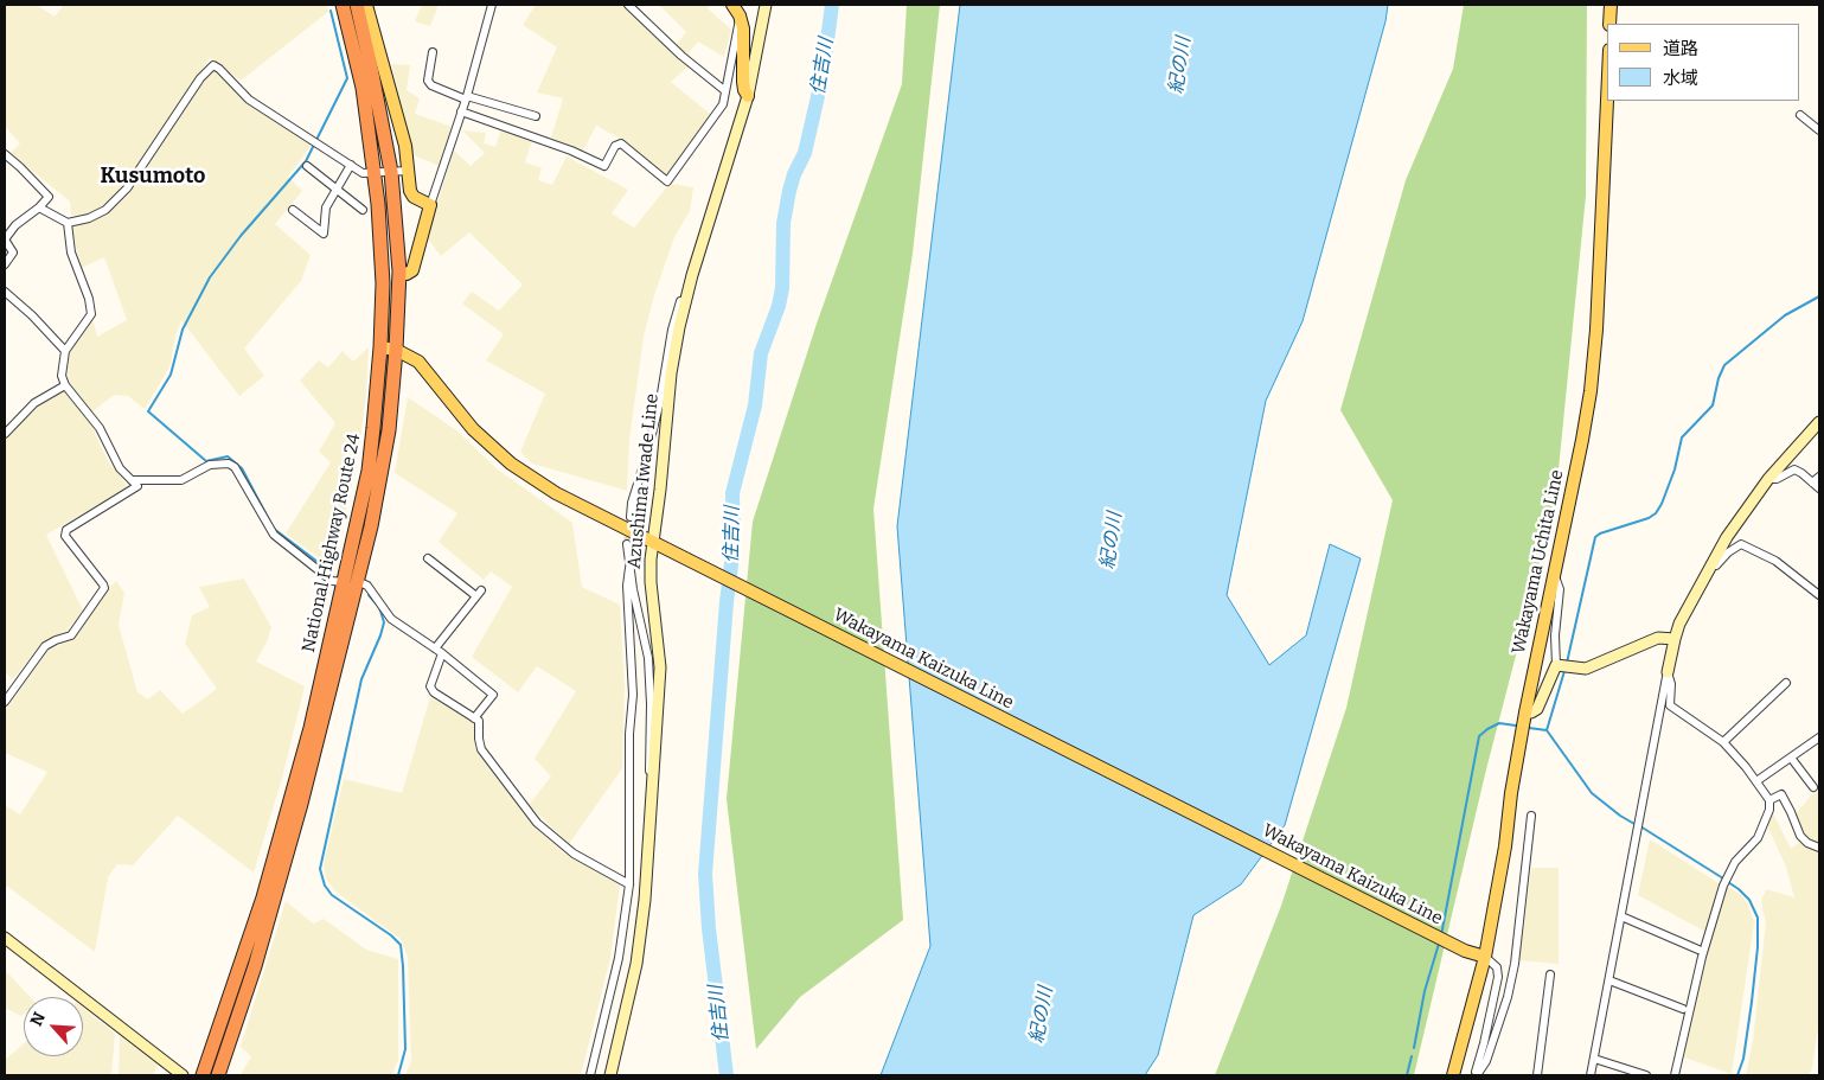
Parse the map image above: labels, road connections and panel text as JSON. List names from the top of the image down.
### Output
{
  "streets": {
    "highway": ["National Highway Route 24"],
    "main road": ["Azushima Iwade Line", "Wakayama Uchita Line", "Wakayama Kaizuka Line"]
  },
  "crossings": [
    ["Azushima Iwade Line", "Wakayama Kaizuka Line"],
    ["National Highway Route 24", "Wakayama Kaizuka Line"],
    ["Wakayama Uchita Line", "Wakayama Kaizuka Line"]
  ],
  "districts": ["Kusumoto"],
  "water": ["紀の川", "住吉川"],
  "legend": ["道路", "水域"],
  "north": "top left"
}
